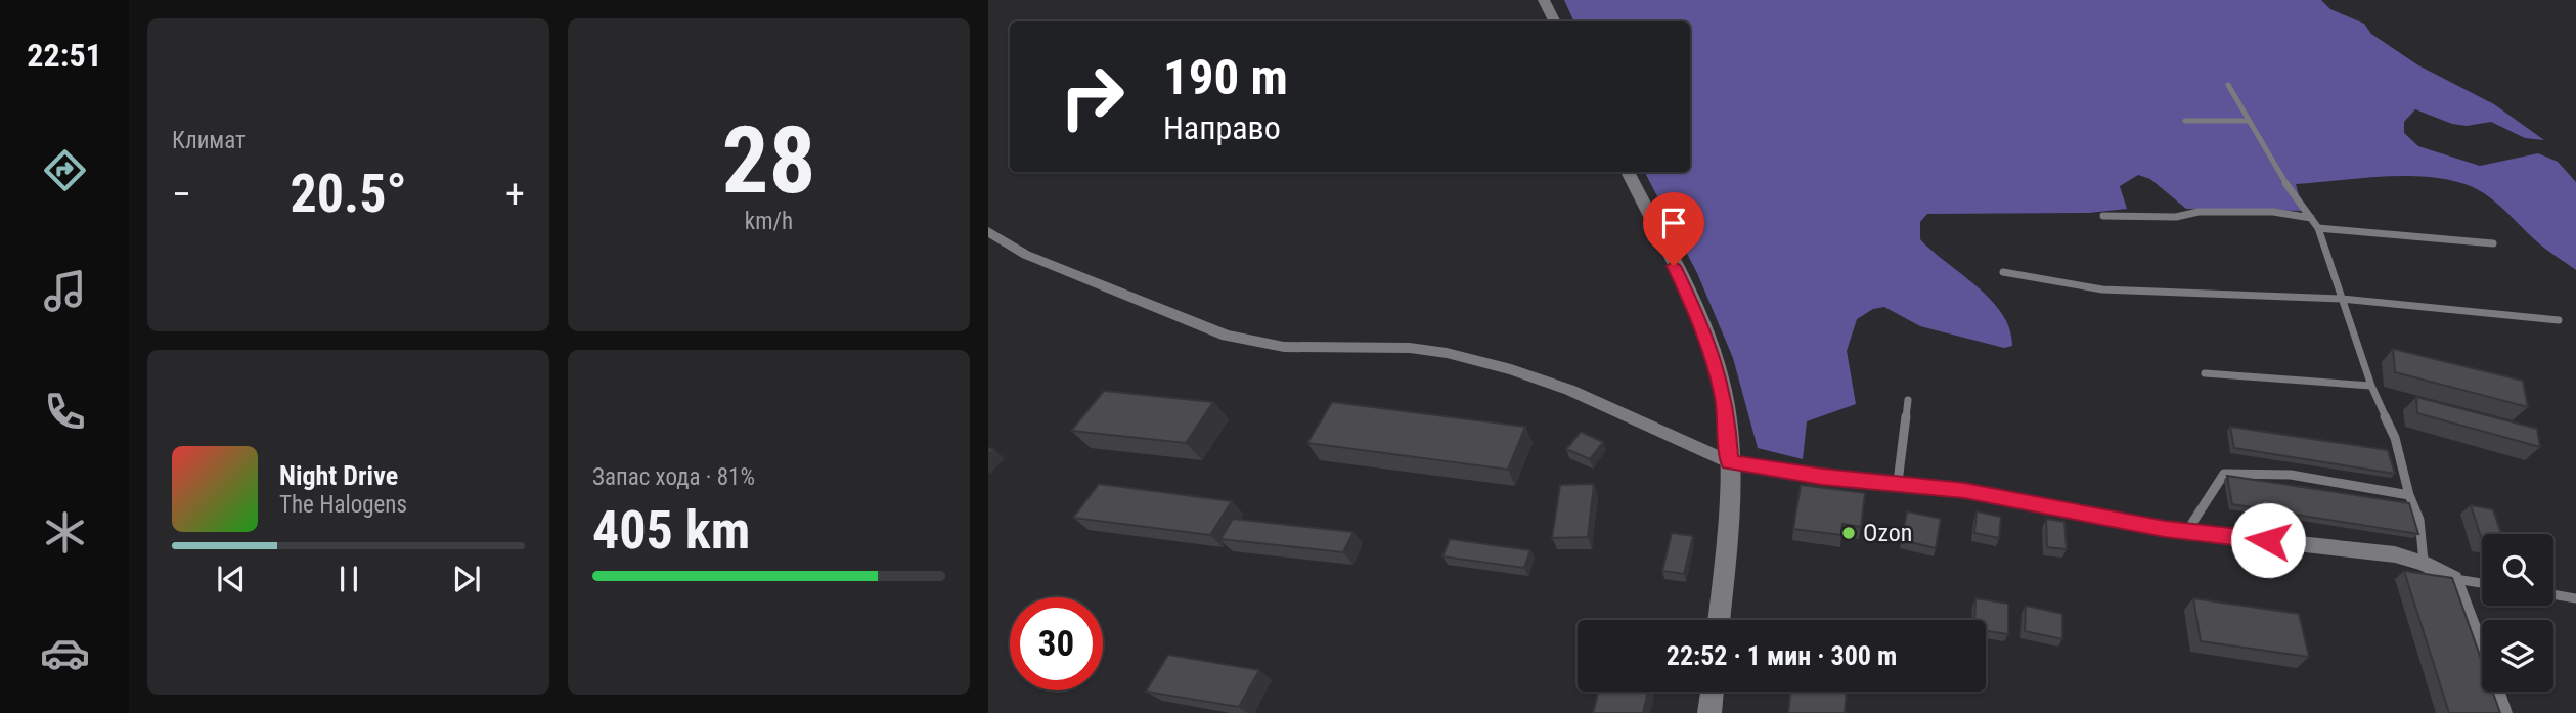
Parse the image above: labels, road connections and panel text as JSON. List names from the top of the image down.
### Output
{
  "places": ["Ozon"],
  "page": {
    "tabs": "22:51",
    "tile": [
      "Климат",
      ["28", "km/h"],
      ["Запас хода · 81%", "405 km"]
    ],
    "turn": ["190 m", "Направо"],
    "heat": ["−", "20.5°", "+"],
    "song": ["Night Drive", "The Halogens"],
    "limit": "30",
    "trip": "22:52 · 1 мин · 300 m"
  }
}
